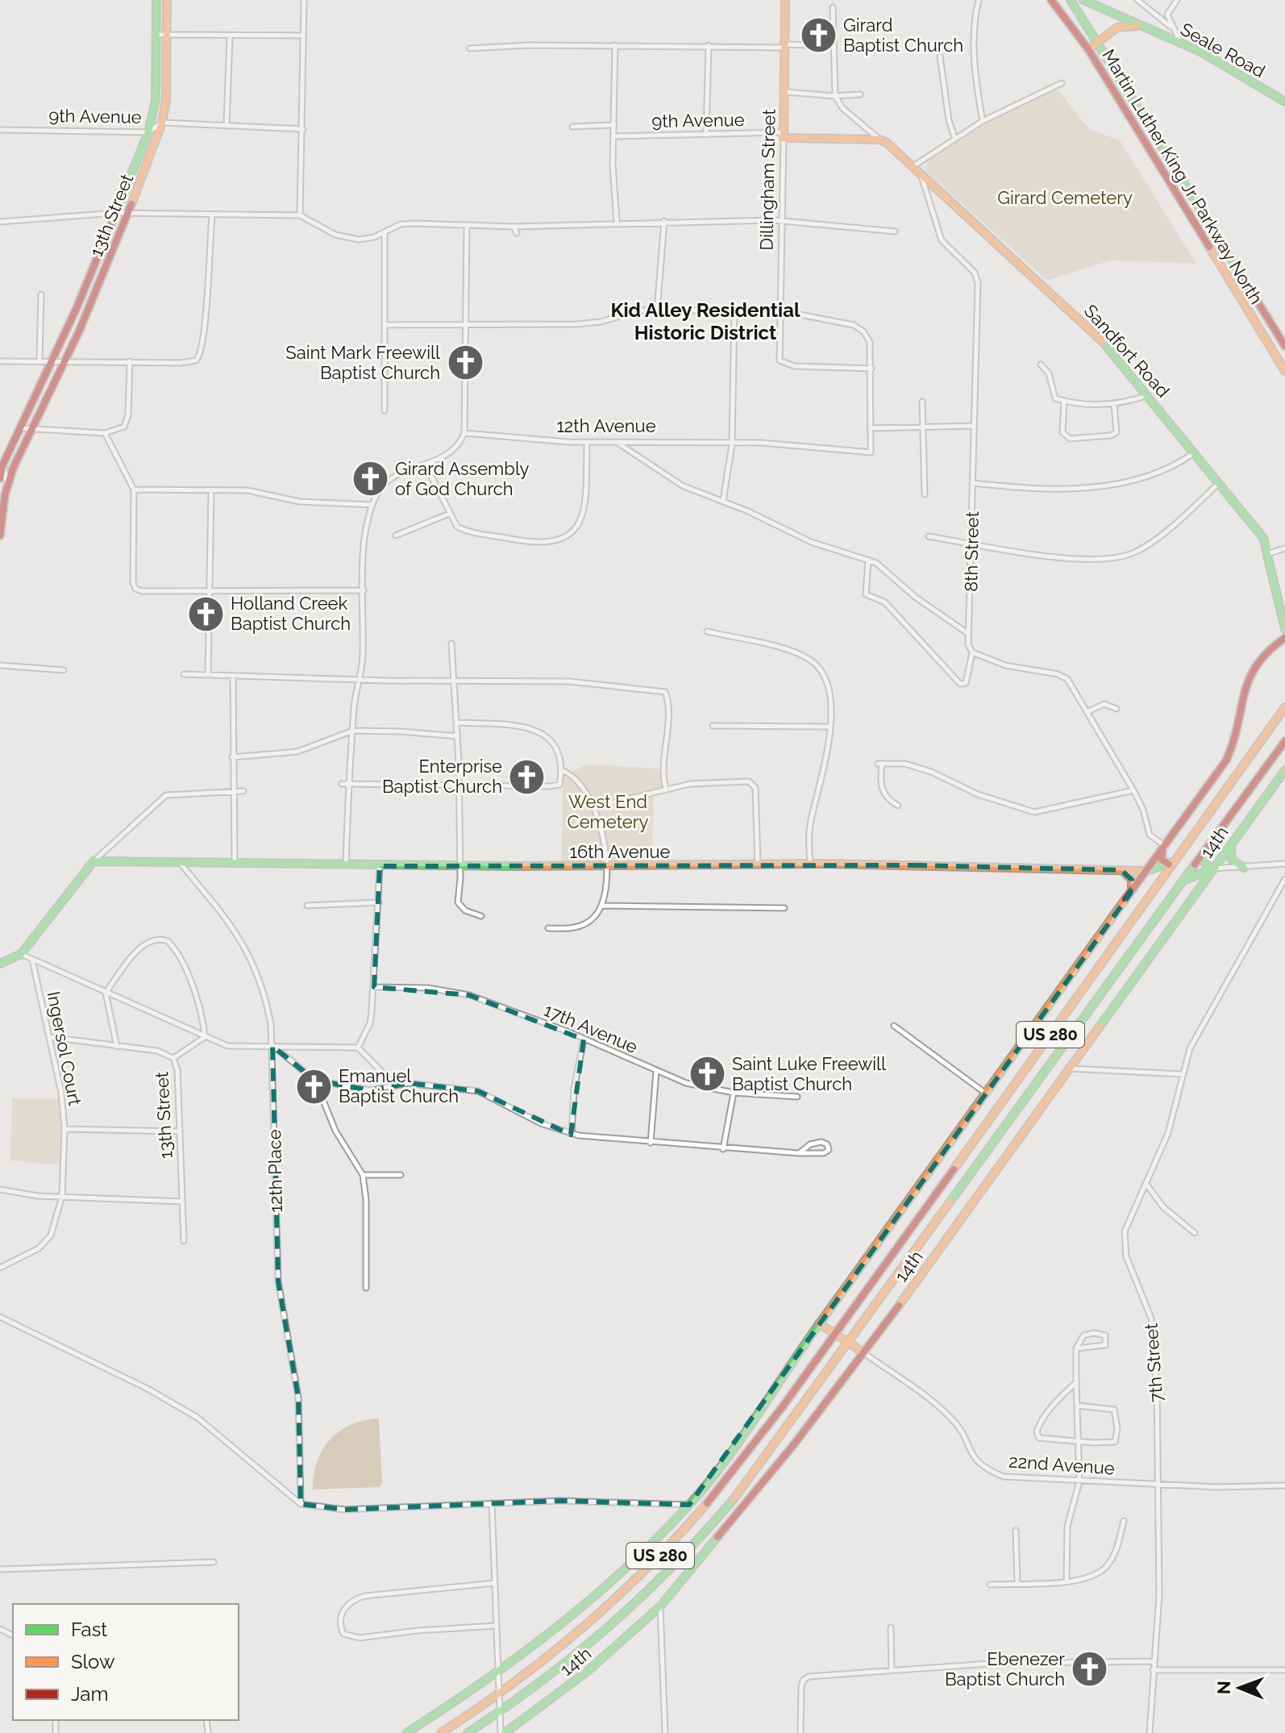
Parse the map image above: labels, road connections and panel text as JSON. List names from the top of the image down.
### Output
{
  "streets": {
    "main road": [
      "Seale Road",
      "9th Avenue",
      "Martin Luther King Jr Parkway North",
      "Dillingham Street",
      "13th Street",
      "Sandfort Road",
      "14th",
      "16th Avenue",
      "US 280",
      "22nd Avenue"
    ],
    "street": [
      "12th Avenue",
      "8th Street",
      "17th Avenue",
      "Ingersol Court",
      "12th Place",
      "7th Street"
    ]
  },
  "crossings": [
    ["Seale Road", "Martin Luther King Jr Parkway North"],
    ["9th Avenue", "Dillingham Street"],
    ["9th Avenue", "13th Street"],
    ["9th Avenue", "Sandfort Road"],
    ["Sandfort Road", "8th Street"],
    ["14th", "22nd Avenue"],
    ["16th Avenue", "US 280"],
    ["16th Avenue", "12th Place"],
    ["US 280", "22nd Avenue"],
    ["7th Street", "22nd Avenue"]
  ],
  "districts": ["Kid Alley Residential Historic District"],
  "parks": ["Girard Cemetery", "West End Cemetery"],
  "places": {
    "church": [
      "Girard Baptist Church",
      "Saint Mark Freewill Baptist Church",
      "Girard Assembly of God Church",
      "Holland Creek Baptist Church",
      "Enterprise Baptist Church",
      "Saint Luke Freewill Baptist Church",
      "Emanuel Baptist Church",
      "Ebenezer Baptist Church"
    ]
  },
  "legend": ["Fast", "Slow", "Jam"],
  "north": "left"
}
